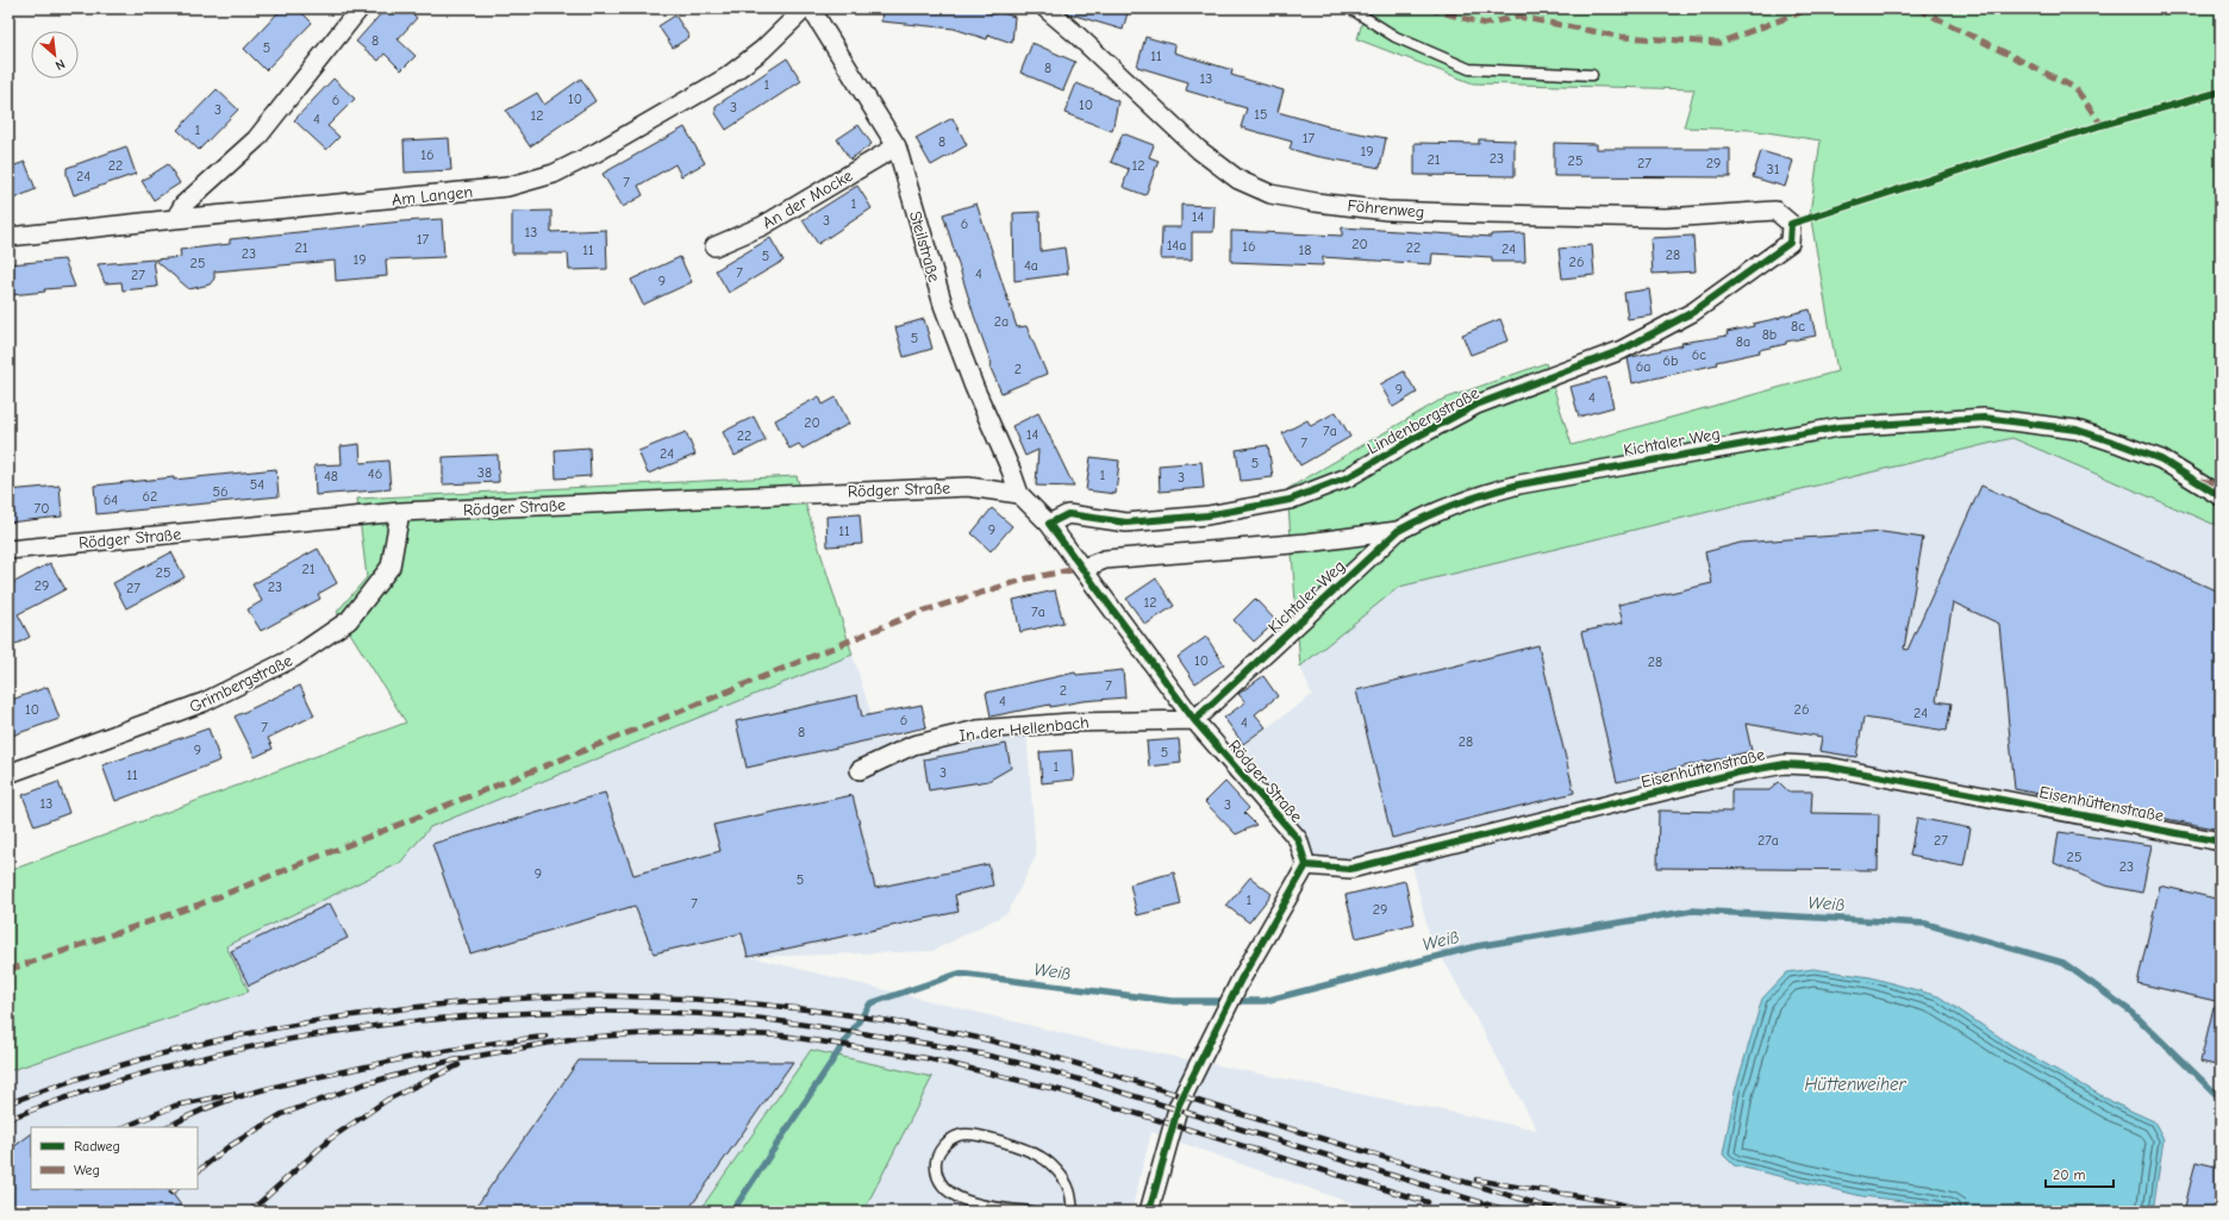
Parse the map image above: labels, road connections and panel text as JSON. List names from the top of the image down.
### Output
{
  "streets": {
    "street": [
      "Am Langen",
      "An der Mocke",
      "Föhrenweg",
      "Steilstraße",
      "Lindenbergstraße",
      "Kichtaler Weg",
      "Rödger Straße",
      "Grimbergstraße",
      "In der Hellenbach",
      "Eisenhüttenstraße"
    ]
  },
  "crossings": [
    ["An der Mocke", "Steilstraße"],
    ["Föhrenweg", "Lindenbergstraße"],
    ["Steilstraße", "Rödger Straße"],
    ["Lindenbergstraße", "Rödger Straße"],
    ["Kichtaler Weg", "Rödger Straße"],
    ["Kichtaler Weg", "In der Hellenbach"],
    ["Rödger Straße", "Grimbergstraße"],
    ["Rödger Straße", "In der Hellenbach"],
    ["Rödger Straße", "Eisenhüttenstraße"]
  ],
  "water": ["Weiß", "Hüttenweiher"],
  "house_numbers": [
    "8",
    "5",
    "11",
    "8",
    "13",
    "1",
    "10",
    "6",
    "10",
    "3",
    "3",
    "15",
    "12",
    "4",
    "1",
    "17",
    "8",
    "19",
    "16",
    "23",
    "21",
    "25",
    "27",
    "29",
    "22",
    "12",
    "31",
    "24",
    "7",
    "1",
    "14",
    "3",
    "6",
    "13",
    "17",
    "20",
    "14a",
    "16",
    "21",
    "22",
    "24",
    "11",
    "18",
    "23",
    "28",
    "5",
    "19",
    "26",
    "25",
    "4a",
    "7",
    "4",
    "27",
    "9",
    "2a",
    "8c",
    "8b",
    "5",
    "8a",
    "6c",
    "6b",
    "6a",
    "2",
    "9",
    "4",
    "20",
    "7a",
    "14",
    "22",
    "7",
    "24",
    "5",
    "38",
    "46",
    "1",
    "48",
    "3",
    "54",
    "56",
    "62",
    "64",
    "70",
    "9",
    "11",
    "21",
    "25",
    "29",
    "23",
    "27",
    "12",
    "7a",
    "10",
    "28",
    "7",
    "2",
    "4",
    "10",
    "26",
    "24",
    "6",
    "4",
    "7",
    "8",
    "28",
    "9",
    "5",
    "1",
    "3",
    "11",
    "13",
    "3",
    "27a",
    "27",
    "25",
    "23",
    "9",
    "5",
    "1",
    "7",
    "29"
  ],
  "legend": ["Radweg", "Weg"],
  "scale_bar": "20 m",
  "north": "bottom right"
}
